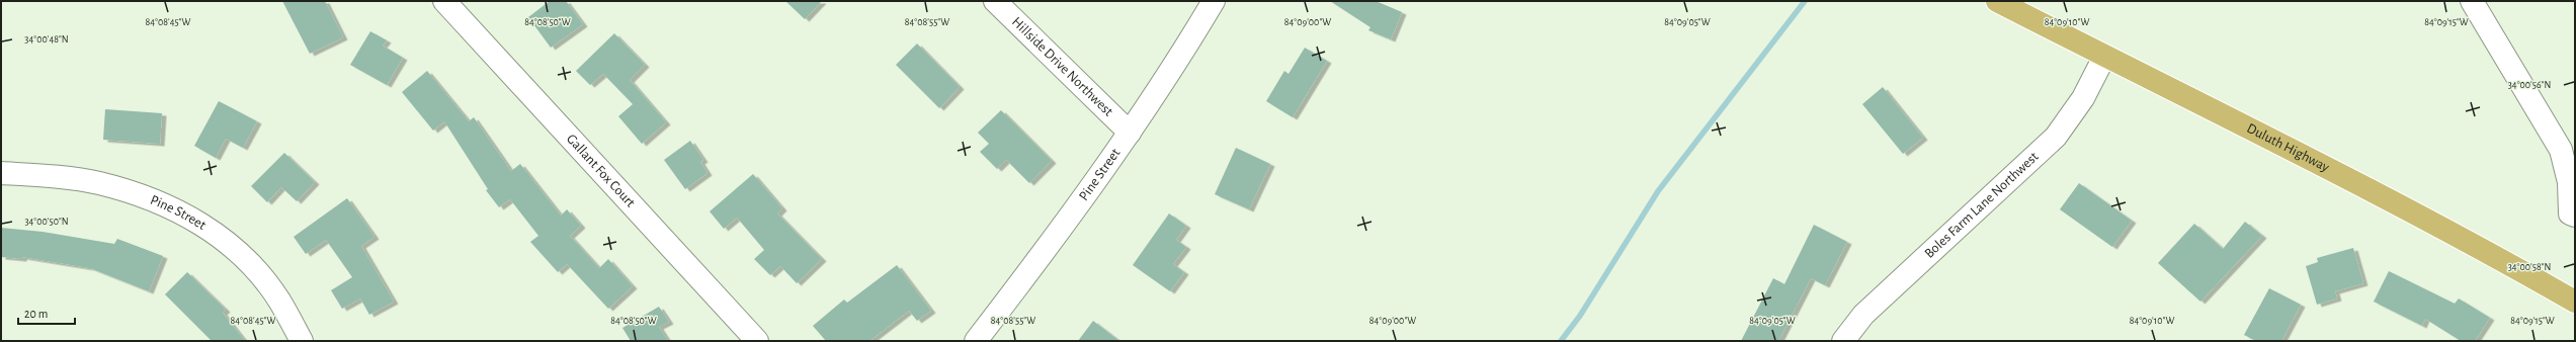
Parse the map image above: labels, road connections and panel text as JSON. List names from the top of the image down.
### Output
{
  "streets": {
    "main road": ["Duluth Highway"],
    "street": [
      "Hillside Drive Northwest",
      "Gallant Fox Court",
      "Pine Street",
      "Boles Farm Lane Northwest"
    ]
  },
  "crossings": [
    ["Hillside Drive Northwest", "Pine Street"],
    ["Duluth Highway", "Boles Farm Lane Northwest"]
  ],
  "scale_bar": "20 m",
  "coordinates": [
    "84°08'45\"W",
    "84°08'50\"W",
    "84°08'55\"W",
    "84°09'00\"W",
    "84°09'05\"W",
    "84°09'10\"W",
    "84°09'15\"W",
    "34°00'48\"N",
    "34°00'56\"N",
    "34°00'50\"N",
    "34°00'58\"N"
  ]
}
